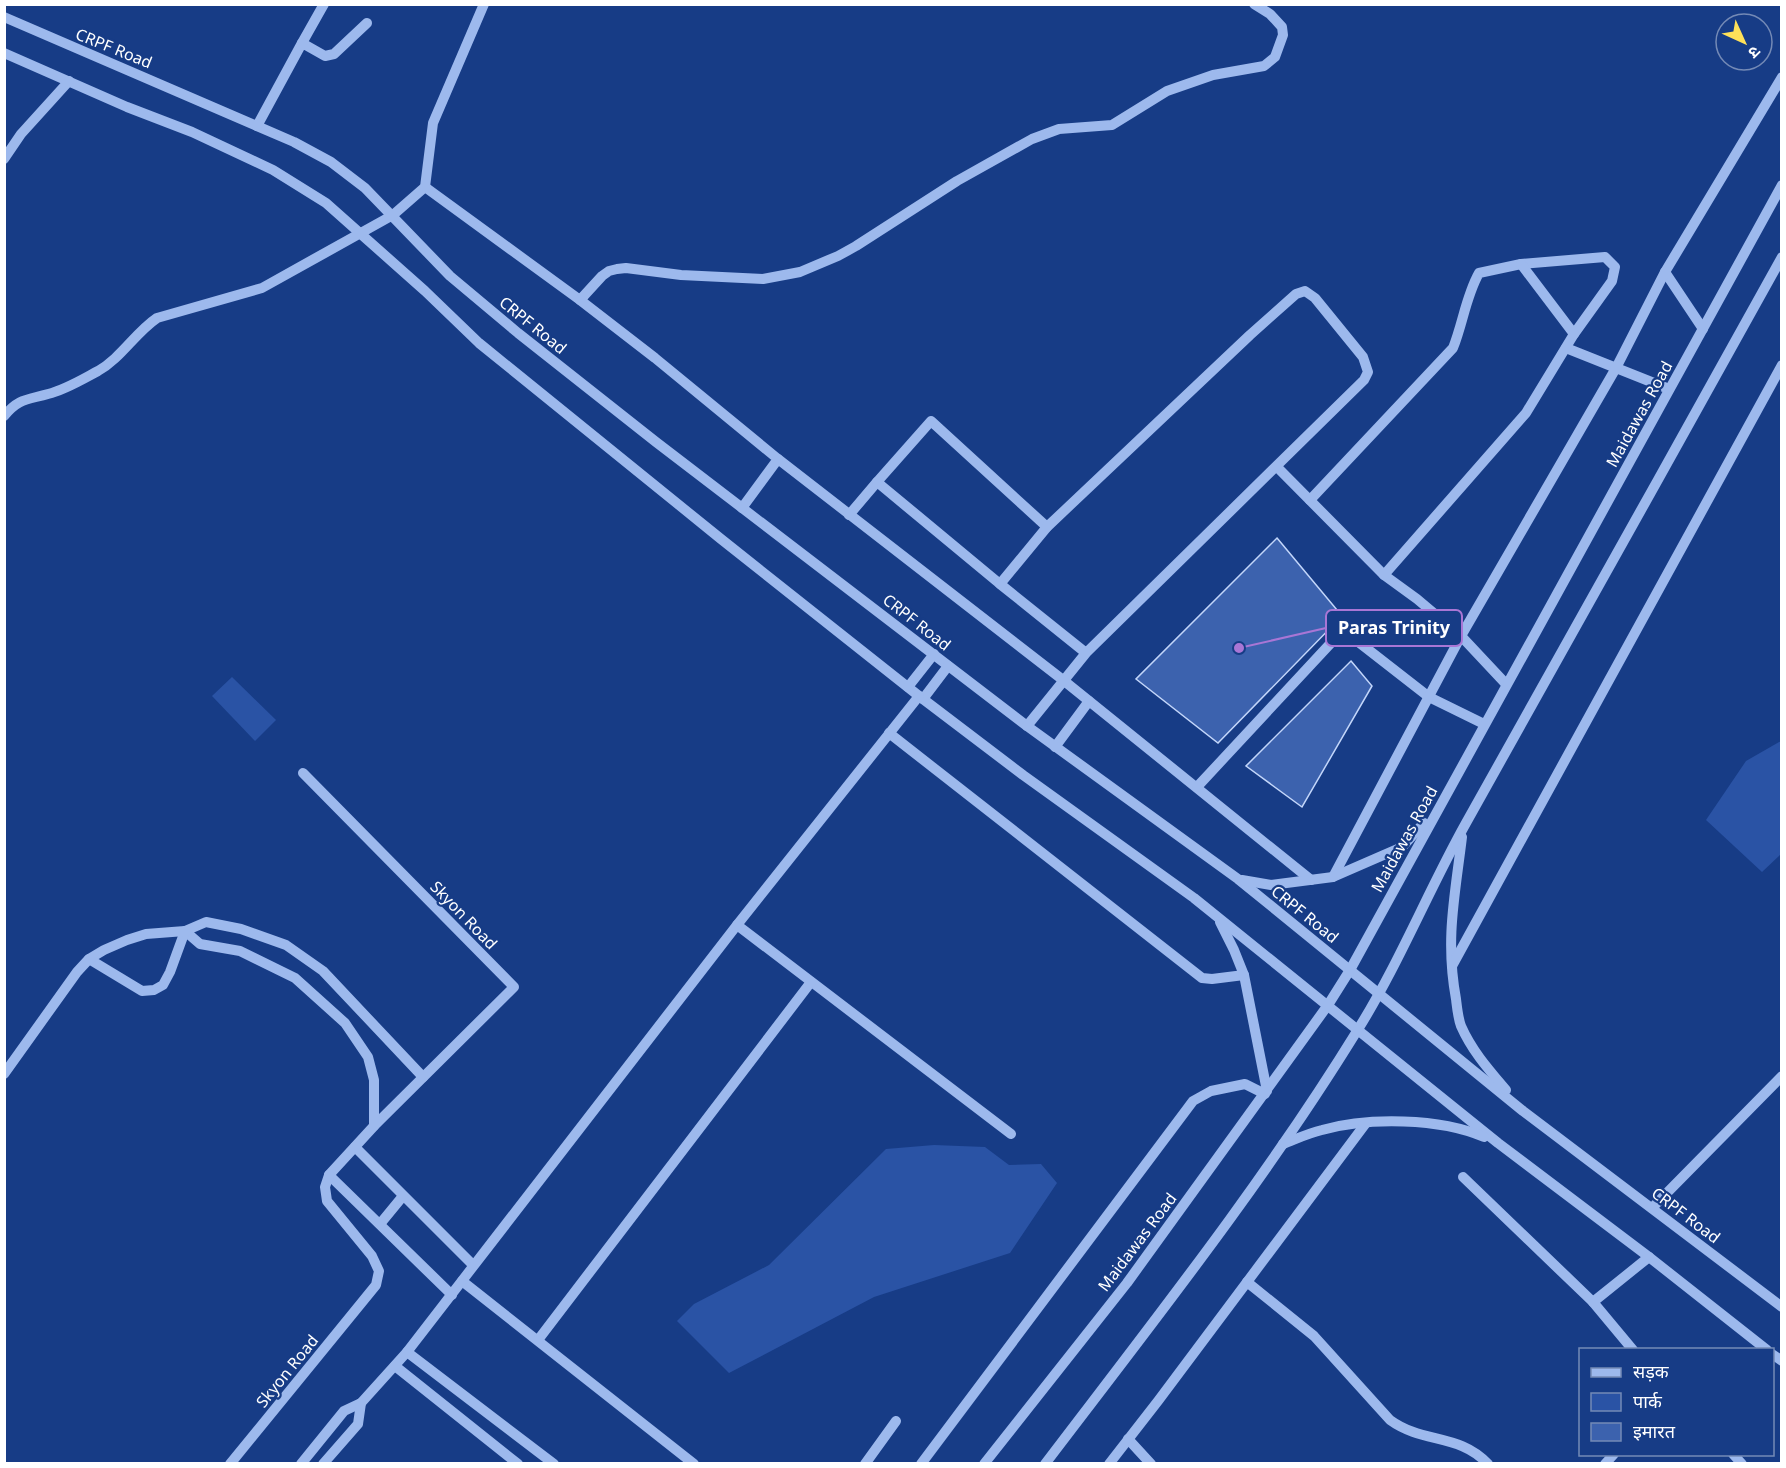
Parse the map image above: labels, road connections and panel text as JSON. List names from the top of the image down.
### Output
{
  "streets": {
    "street": ["CRPF Road", "Maidawas Road", "Skyon Road"]
  },
  "crossings": [
    ["CRPF Road", "Maidawas Road"]
  ],
  "places": ["Paras Trinity"],
  "legend": ["सड़क", "पार्क", "इमारत"],
  "north": "bottom right"
}
